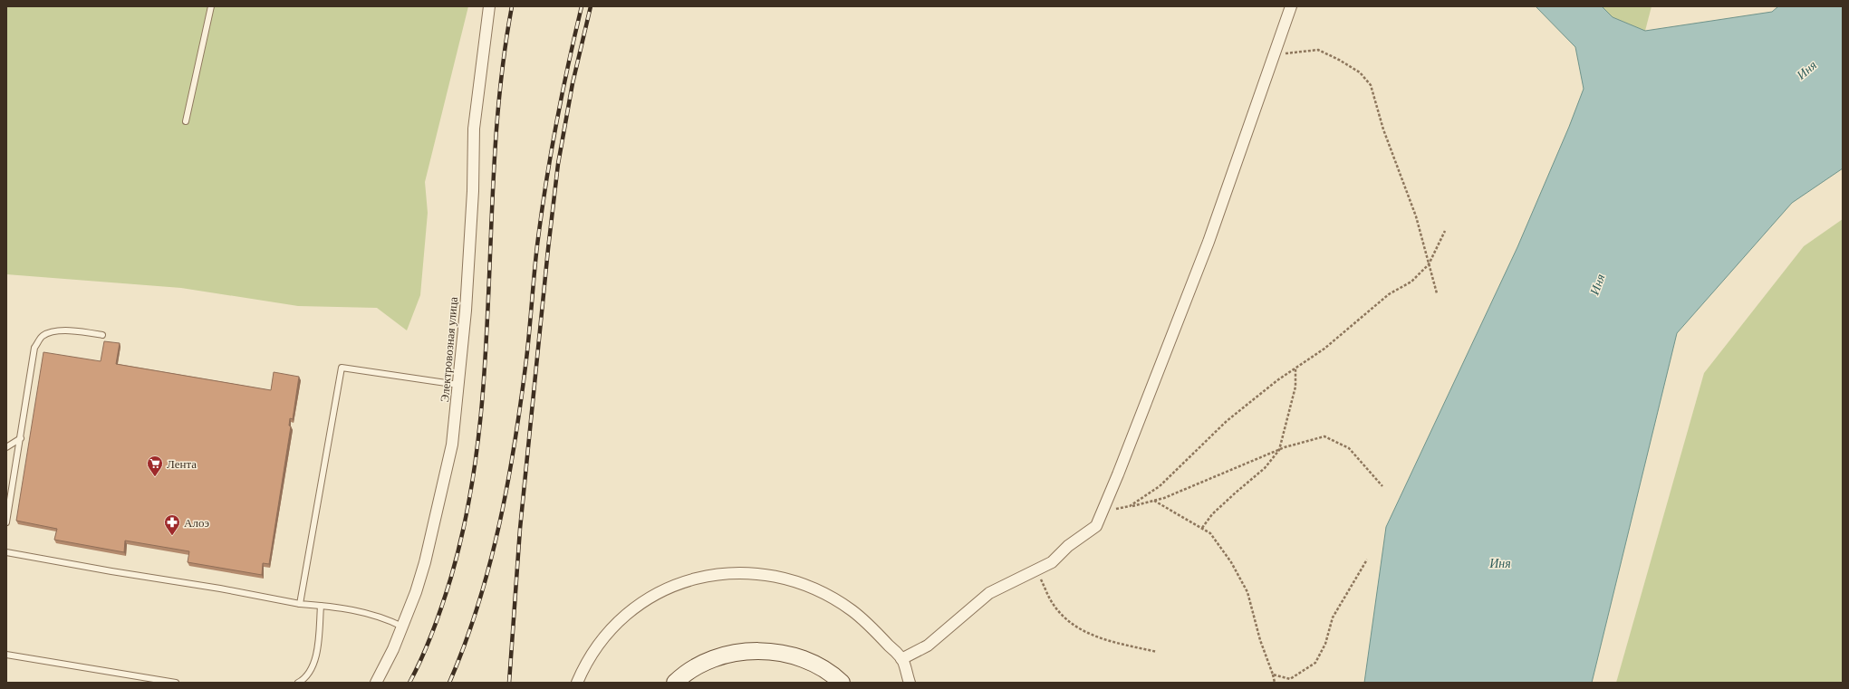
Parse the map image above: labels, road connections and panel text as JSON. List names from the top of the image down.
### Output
{
  "streets": {
    "street": ["Электровозная улица"]
  },
  "water": ["Иня"],
  "places": {
    "supermarket": ["Лента"],
    "pharmacy": ["Алоэ"]
  }
}
